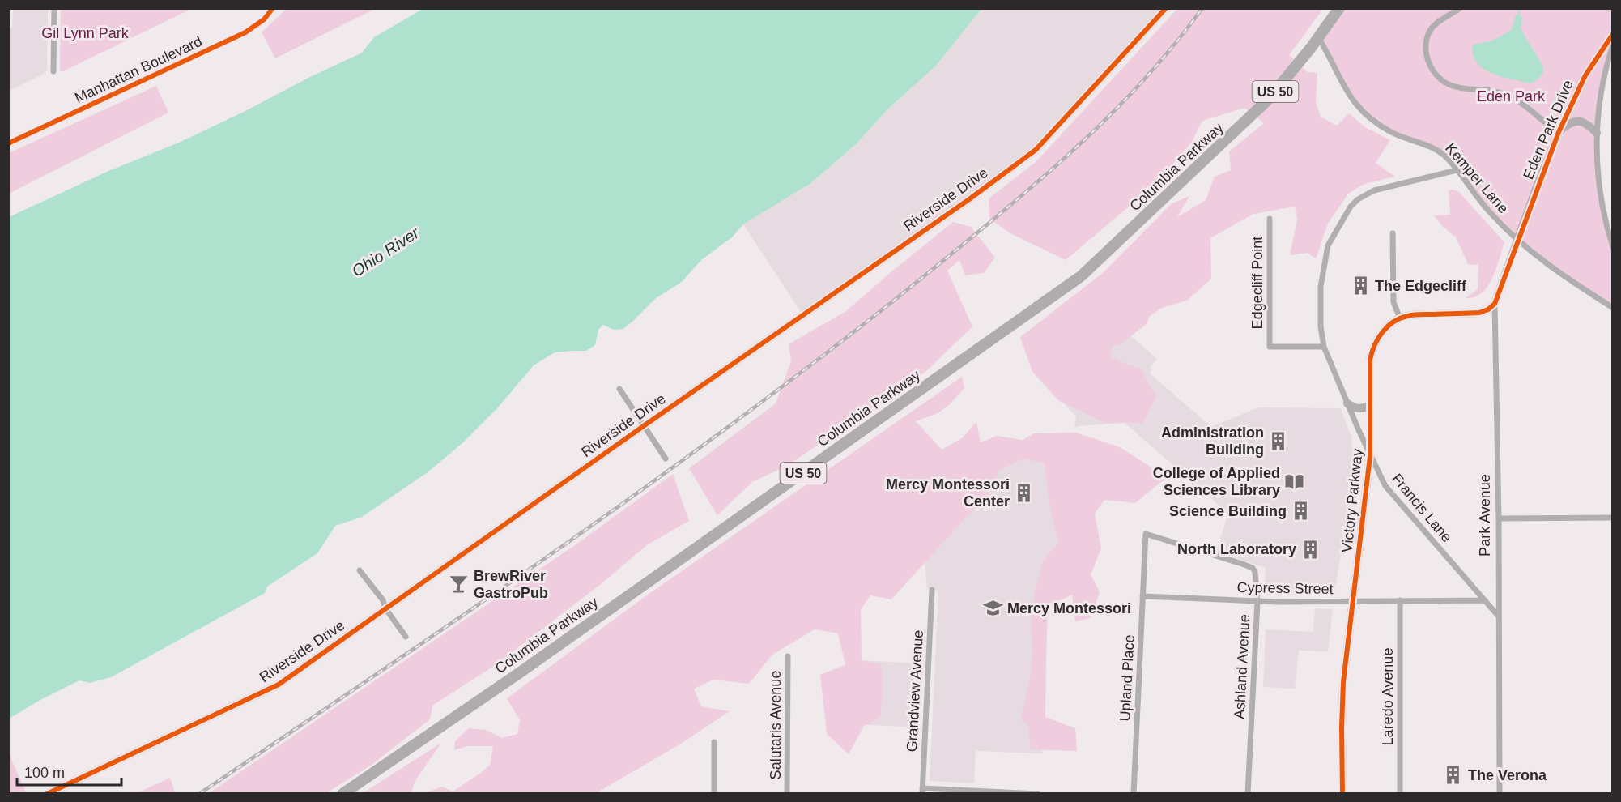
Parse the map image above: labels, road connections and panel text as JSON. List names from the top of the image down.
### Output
{
  "streets": {
    "highway": ["US 50", "Columbia Parkway"],
    "main road": ["Riverside Drive"],
    "street": [
      "Manhattan Boulevard",
      "Eden Park Drive",
      "Kemper Lane",
      "Edgecliff Point",
      "Victory Parkway",
      "Francis Lane",
      "Park Avenue",
      "Cypress Street",
      "Ashland Avenue",
      "Upland Place",
      "Grandview Avenue",
      "Laredo Avenue",
      "Salutaris Avenue"
    ]
  },
  "crossings": [
    ["Eden Park Drive", "Park Avenue"],
    ["Columbia Parkway", "Kemper Lane"],
    ["Kemper Lane", "Francis Lane"],
    ["Edgecliff Point", "Francis Lane"],
    ["Victory Parkway", "Francis Lane"],
    ["Victory Parkway", "Park Avenue"],
    ["Victory Parkway", "Cypress Street"],
    ["Francis Lane", "Park Avenue"],
    ["Francis Lane", "Cypress Street"],
    ["Cypress Street", "Ashland Avenue"],
    ["Cypress Street", "Upland Place"],
    ["Cypress Street", "Laredo Avenue"],
    ["Ashland Avenue", "Upland Place"]
  ],
  "water": ["Ohio River"],
  "parks": ["Gil Lynn Park", "Eden Park"],
  "places": {
    "building": [
      "The Edgecliff",
      "Administration Building",
      "Mercy Montessori Center",
      "Science Building",
      "North Laboratory",
      "The Verona"
    ],
    "library": ["College of Applied Sciences Library"],
    "bar": ["BrewRiver GastroPub"],
    "school or university": ["Mercy Montessori"]
  },
  "scale_bar": "100 m"
}
